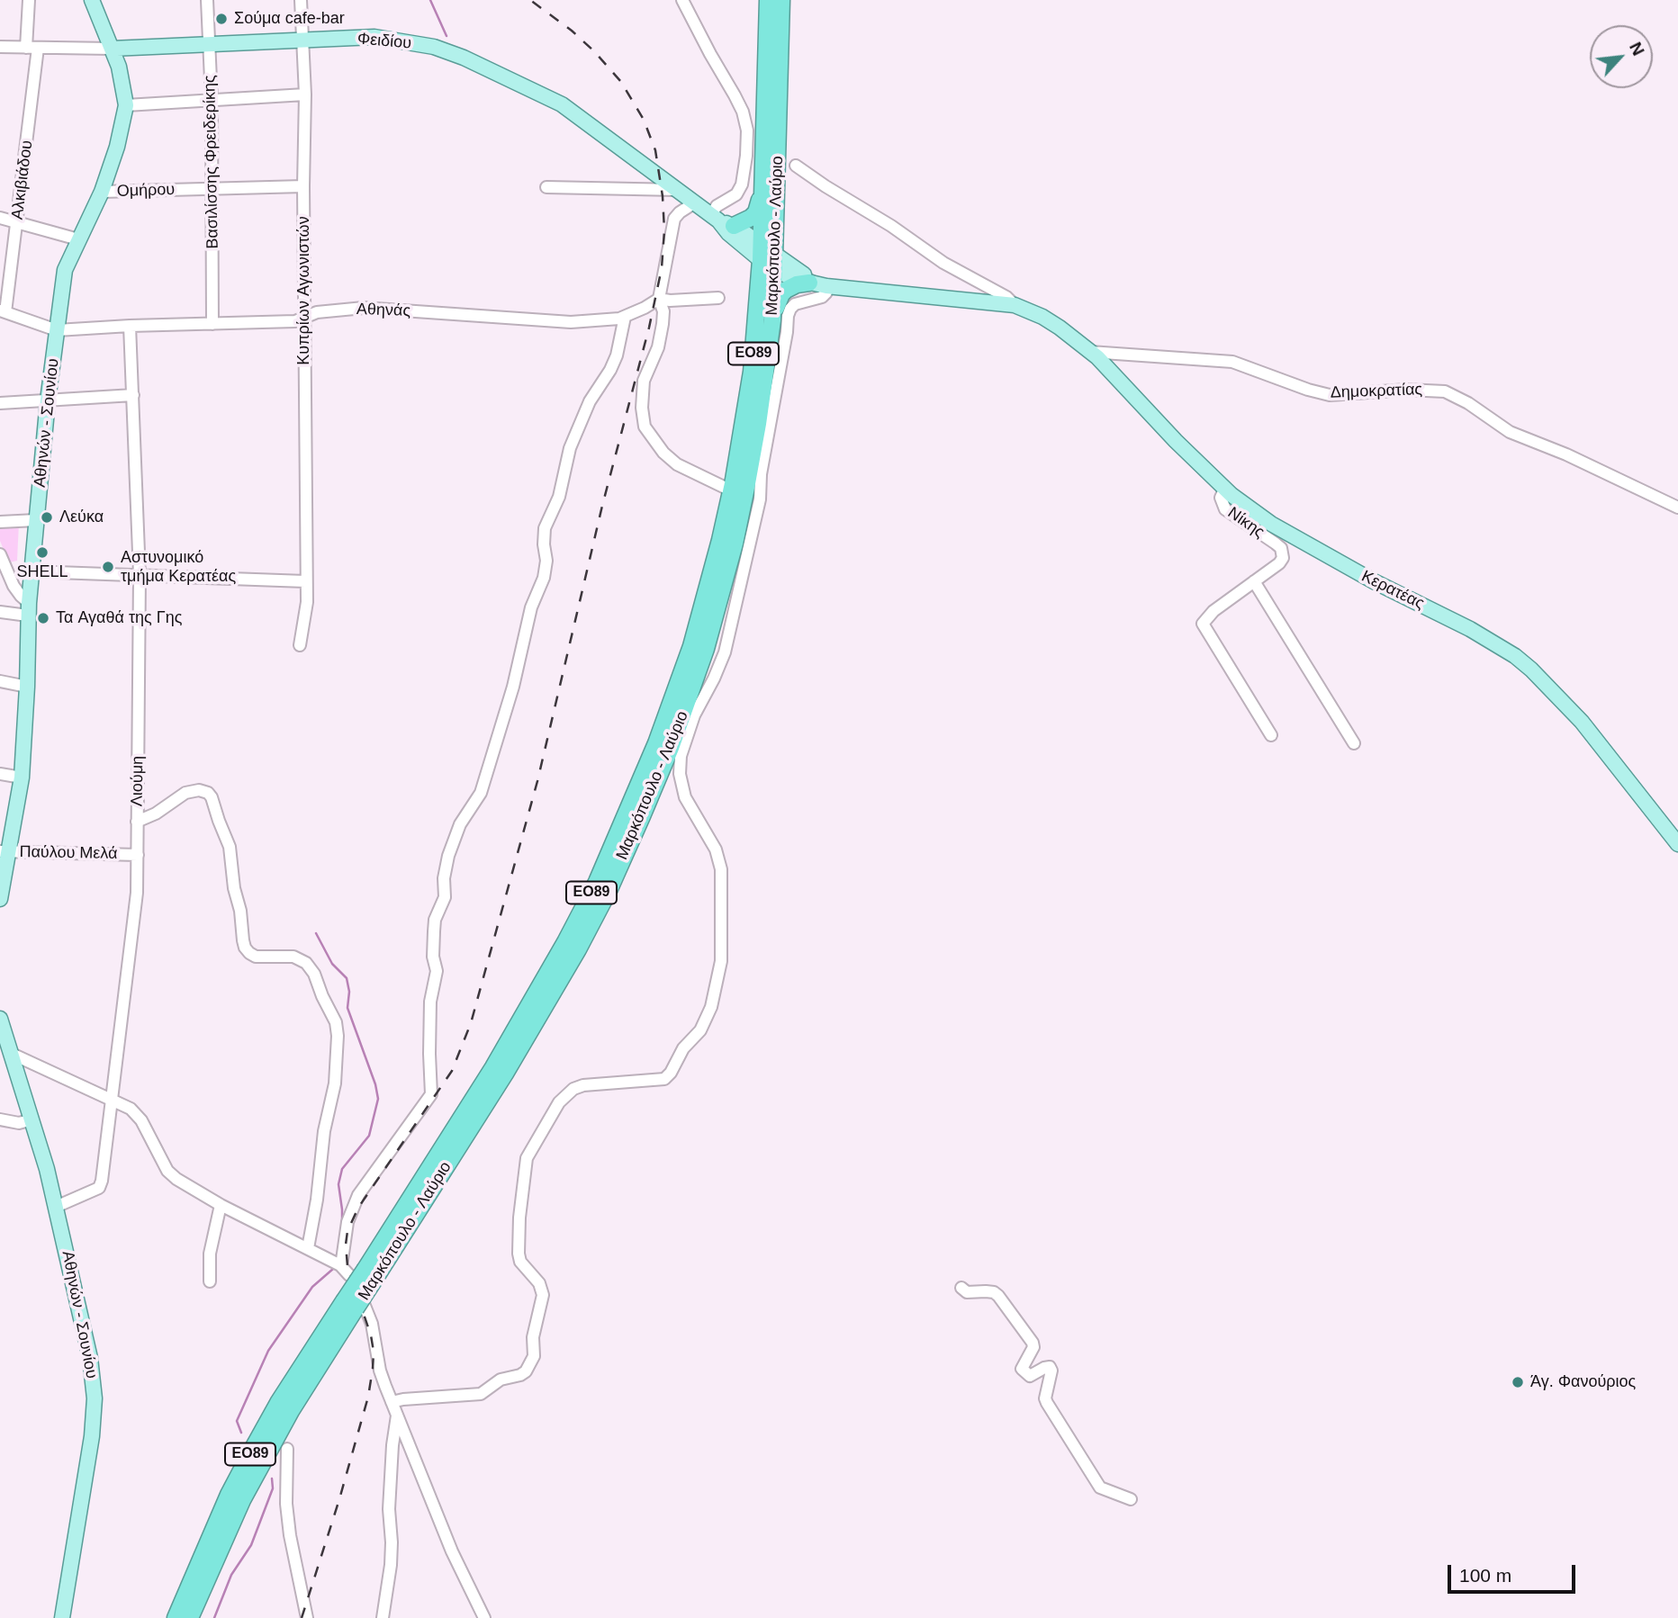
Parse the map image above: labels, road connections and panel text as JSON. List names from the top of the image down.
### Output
{
  "streets": {
    "highway": ["Μαρκόπουλο - Λαύριο", "ΕΟ89"],
    "main road": ["Φειδίου", "Αθηνών - Σουνίου", "Κερατέας"],
    "street": [
      "Βασιλίσσης Φρειδερίκης",
      "Αλκιβιάδου",
      "Ομήρου",
      "Κυπρίων Αγωνιστών",
      "Αθηνάς",
      "Δημοκρατίας",
      "Νίκης",
      "Λιούμη",
      "Παύλου Μελά"
    ]
  },
  "crossings": [
    ["Φειδίου", "Βασιλίσσης Φρειδερίκης"],
    ["Φειδίου", "Αλκιβιάδου"],
    ["Φειδίου", "Κυπρίων Αγωνιστών"],
    ["Φειδίου", "Αθηνών - Σουνίου"],
    ["Βασιλίσσης Φρειδερίκης", "Ομήρου"],
    ["Βασιλίσσης Φρειδερίκης", "Αθηνάς"],
    ["Αλκιβιάδου", "Αθηνάς"],
    ["Ομήρου", "Κυπρίων Αγωνιστών"],
    ["Ομήρου", "Αθηνών - Σουνίου"],
    ["Μαρκόπουλο - Λαύριο", "Κερατέας"],
    ["Κυπρίων Αγωνιστών", "Αθηνάς"],
    ["Αθηνάς", "Αθηνών - Σουνίου"],
    ["Αθηνάς", "Λιούμη"],
    ["Δημοκρατίας", "Κερατέας"],
    ["Αθηνών - Σουνίου", "Λιούμη"],
    ["Αθηνών - Σουνίου", "Παύλου Μελά"],
    ["Νίκης", "Κερατέας"],
    ["Λιούμη", "Παύλου Μελά"]
  ],
  "places": [
    "Σούμα cafe-bar",
    "Λεύκα",
    "SHELL",
    "Αστυνομικό τμήμα Κερατέας",
    "Τα Αγαθά της Γης",
    "Άγ. Φανούριος"
  ],
  "scale_bar": "100 m",
  "north": "top right"
}
